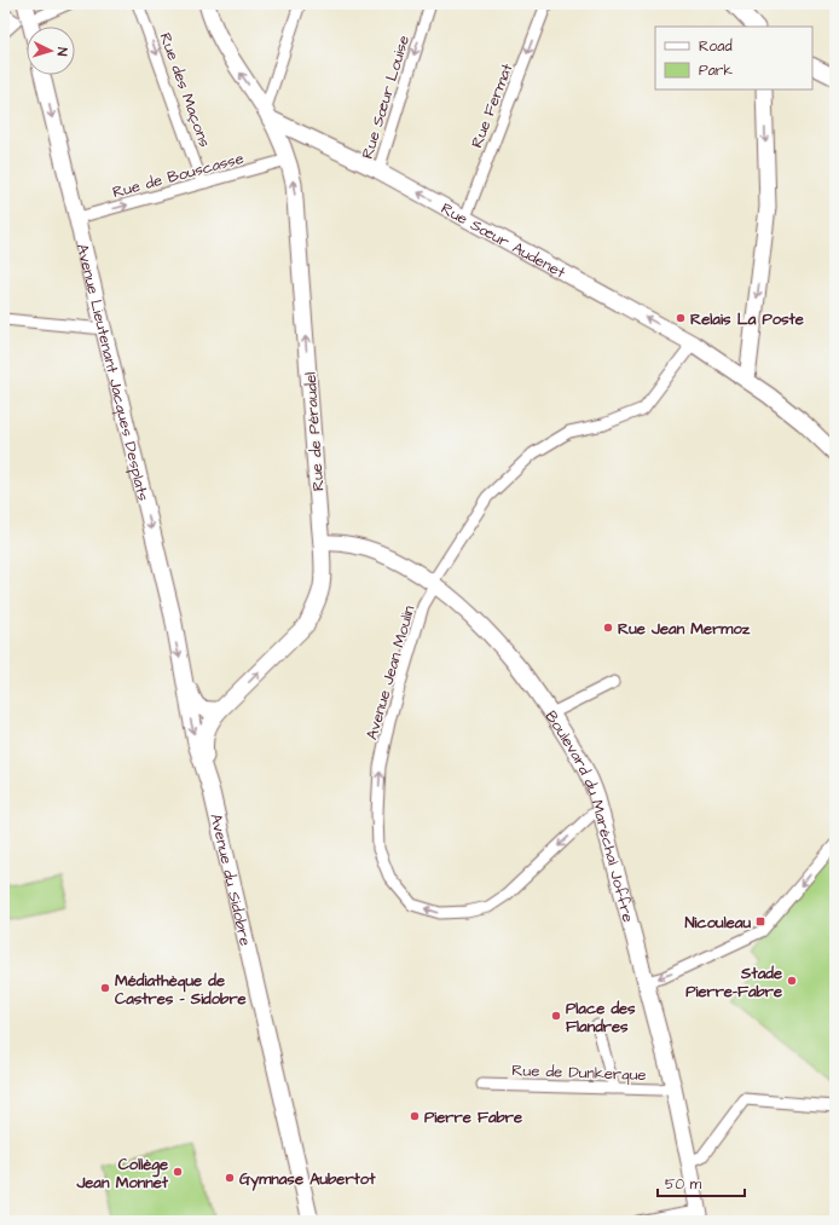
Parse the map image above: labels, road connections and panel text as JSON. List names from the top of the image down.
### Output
{
  "streets": {
    "main road": [
      "Rue Sœur Audenet",
      "Avenue Lieutenant Jacques Desplats",
      "Rue de Péraudel",
      "Boulevard du Maréchal Joffre",
      "Avenue du Sidobre"
    ],
    "street": [
      "Rue des Maçons",
      "Rue Sœur Louise",
      "Rue Fermat",
      "Rue de Bouscasse",
      "Avenue Jean Moulin",
      "Rue de Dunkerque"
    ]
  },
  "crossings": [
    ["Rue des Maçons", "Rue de Bouscasse"],
    ["Rue Sœur Louise", "Rue Sœur Audenet"],
    ["Rue Fermat", "Rue Sœur Audenet"],
    ["Rue de Bouscasse", "Avenue Lieutenant Jacques Desplats"],
    ["Rue de Bouscasse", "Rue de Péraudel"],
    ["Rue Sœur Audenet", "Rue de Péraudel"],
    ["Rue Sœur Audenet", "Avenue Jean Moulin"],
    ["Avenue Lieutenant Jacques Desplats", "Avenue du Sidobre"],
    ["Rue de Péraudel", "Boulevard du Maréchal Joffre"],
    ["Rue de Péraudel", "Avenue du Sidobre"],
    ["Avenue Jean Moulin", "Boulevard du Maréchal Joffre"],
    ["Boulevard du Maréchal Joffre", "Rue de Dunkerque"]
  ],
  "one_way": [
    "Rue des Maçons",
    "Rue Sœur Louise",
    "Rue Fermat",
    "Rue de Bouscasse",
    "Rue Sœur Audenet",
    "Avenue Lieutenant Jacques Desplats",
    "Rue de Péraudel"
  ],
  "places": {
    "other": [
      "Relais La Poste",
      "Rue Jean Mermoz",
      "Stade Pierre-Fabre",
      "Médiathèque de Castres - Sidobre",
      "Place des Flandres",
      "Pierre Fabre",
      "Collège Jean Monnet",
      "Gymnase Aubertot"
    ],
    "transit": ["Nicouleau"]
  },
  "legend": ["Road", "Park"],
  "scale_bar": "50 m",
  "north": "right"
}
